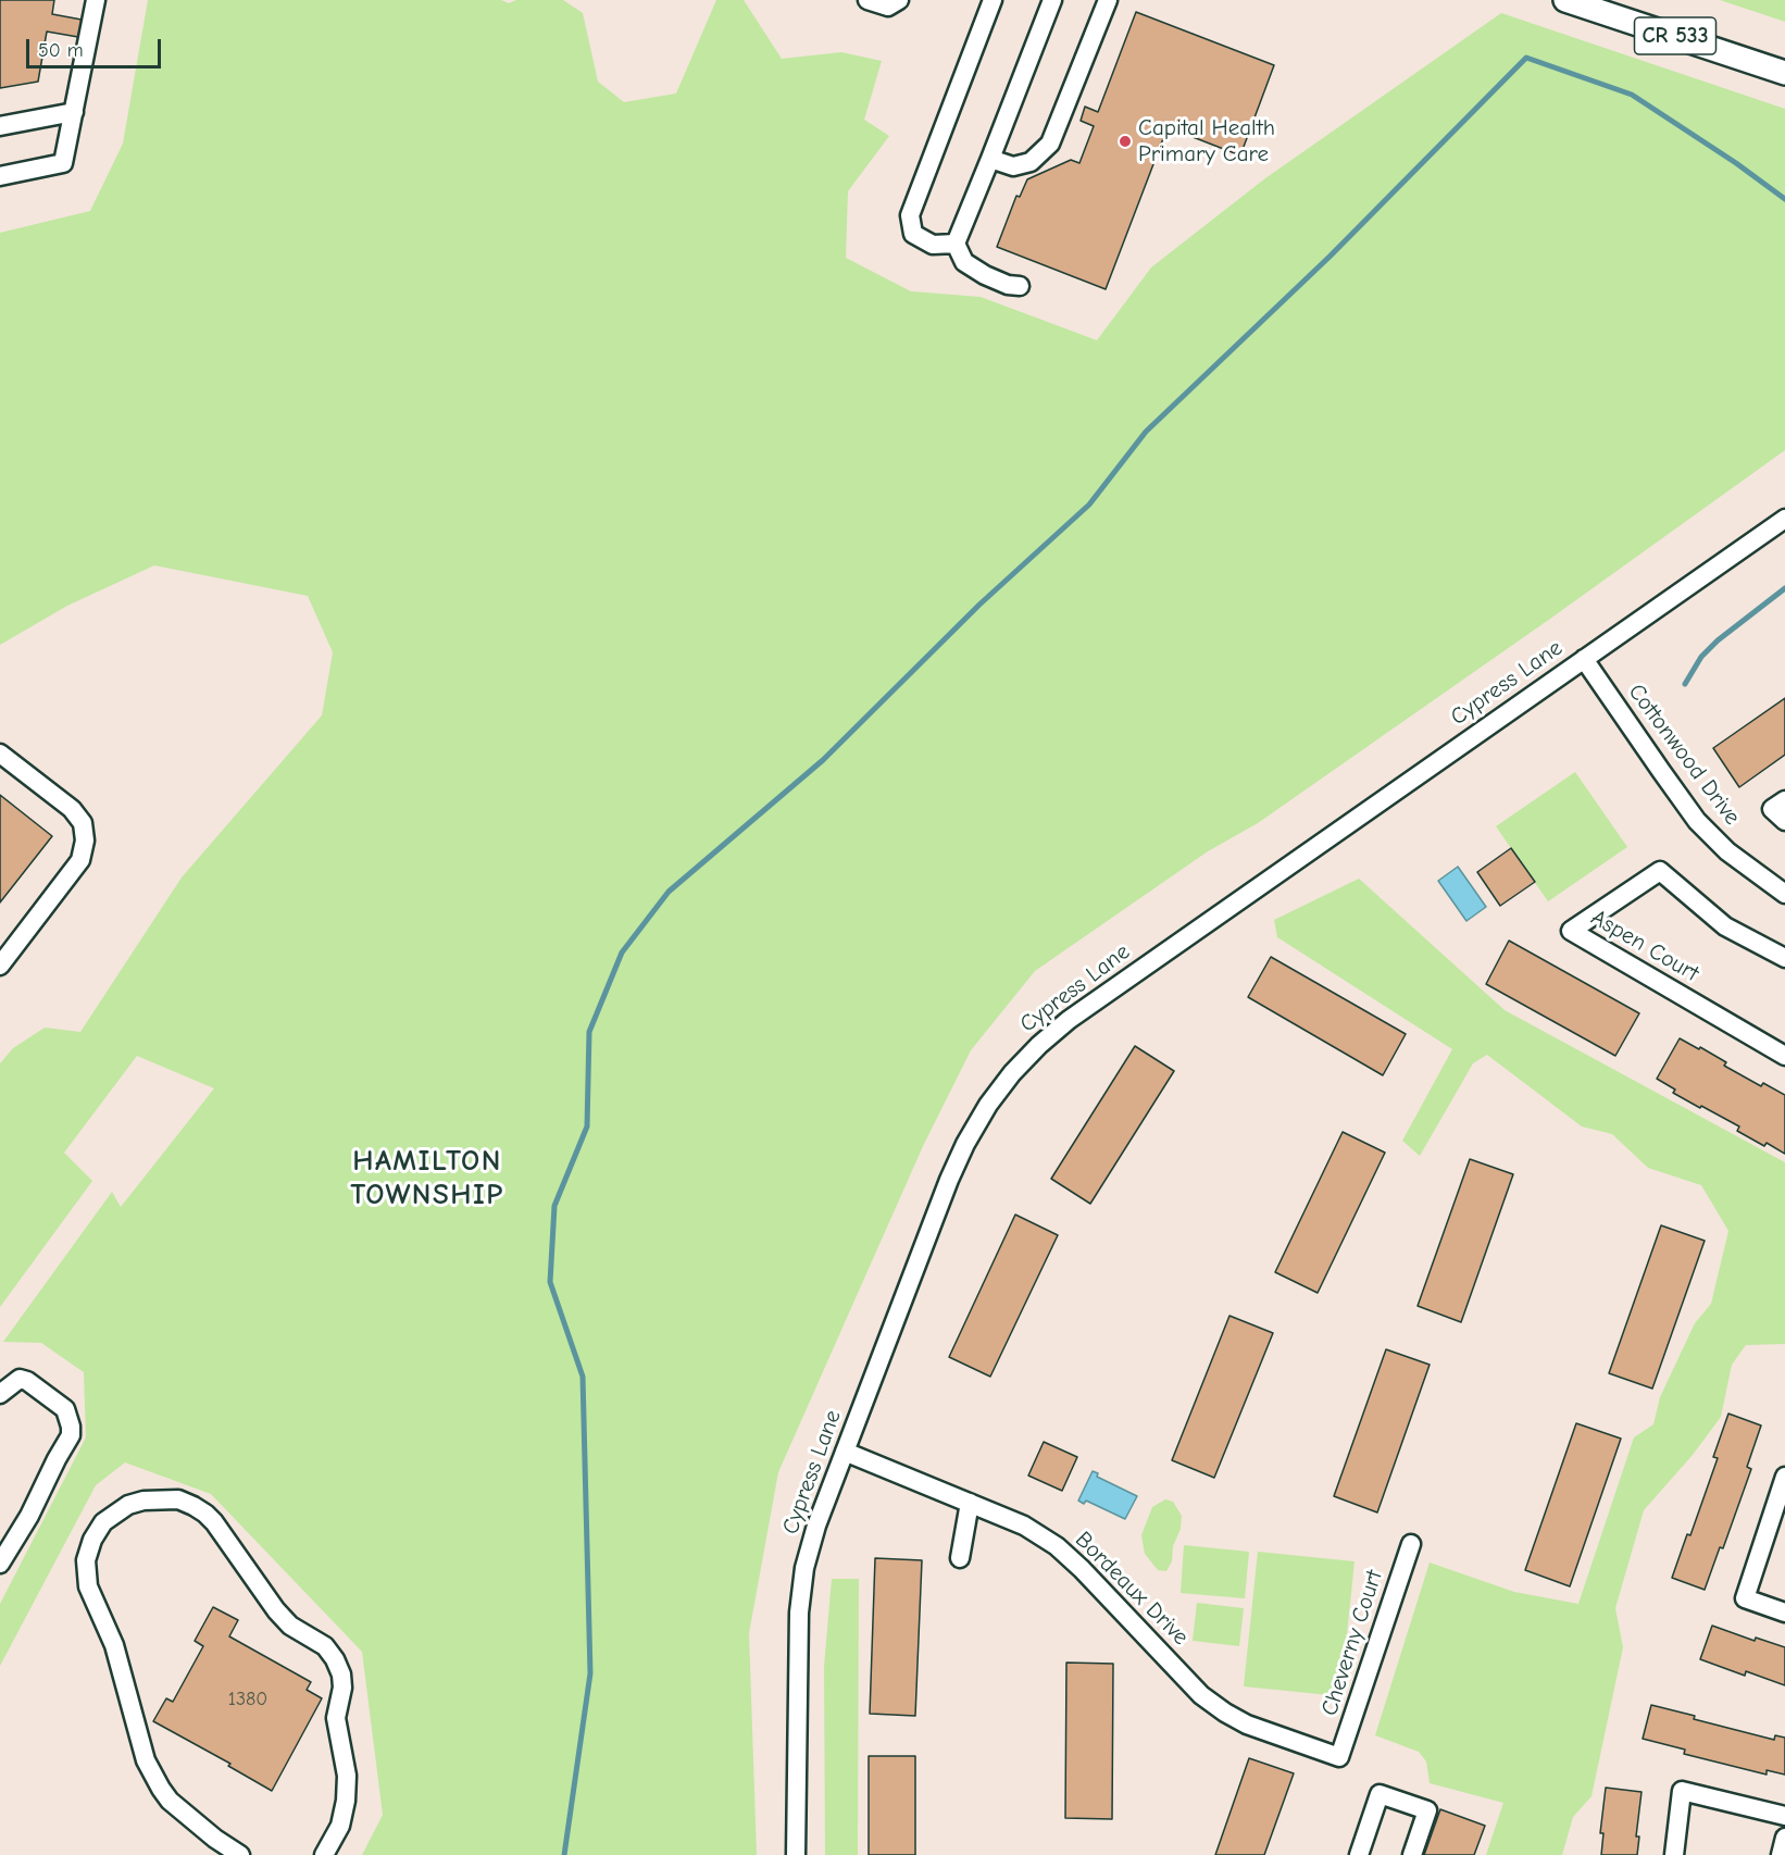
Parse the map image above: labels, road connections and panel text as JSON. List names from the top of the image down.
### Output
{
  "streets": {
    "main road": ["CR 533"],
    "street": [
      "Cypress Lane",
      "Cottonwood Drive",
      "Aspen Court",
      "Bordeaux Drive",
      "Cheverny Court"
    ]
  },
  "crossings": [
    ["Cypress Lane", "Cottonwood Drive"],
    ["Cypress Lane", "Bordeaux Drive"],
    ["Bordeaux Drive", "Cheverny Court"]
  ],
  "districts": ["HAMILTON TOWNSHIP"],
  "places": ["Capital Health Primary Care"],
  "house_numbers": ["1380"],
  "scale_bar": "50 m"
}
